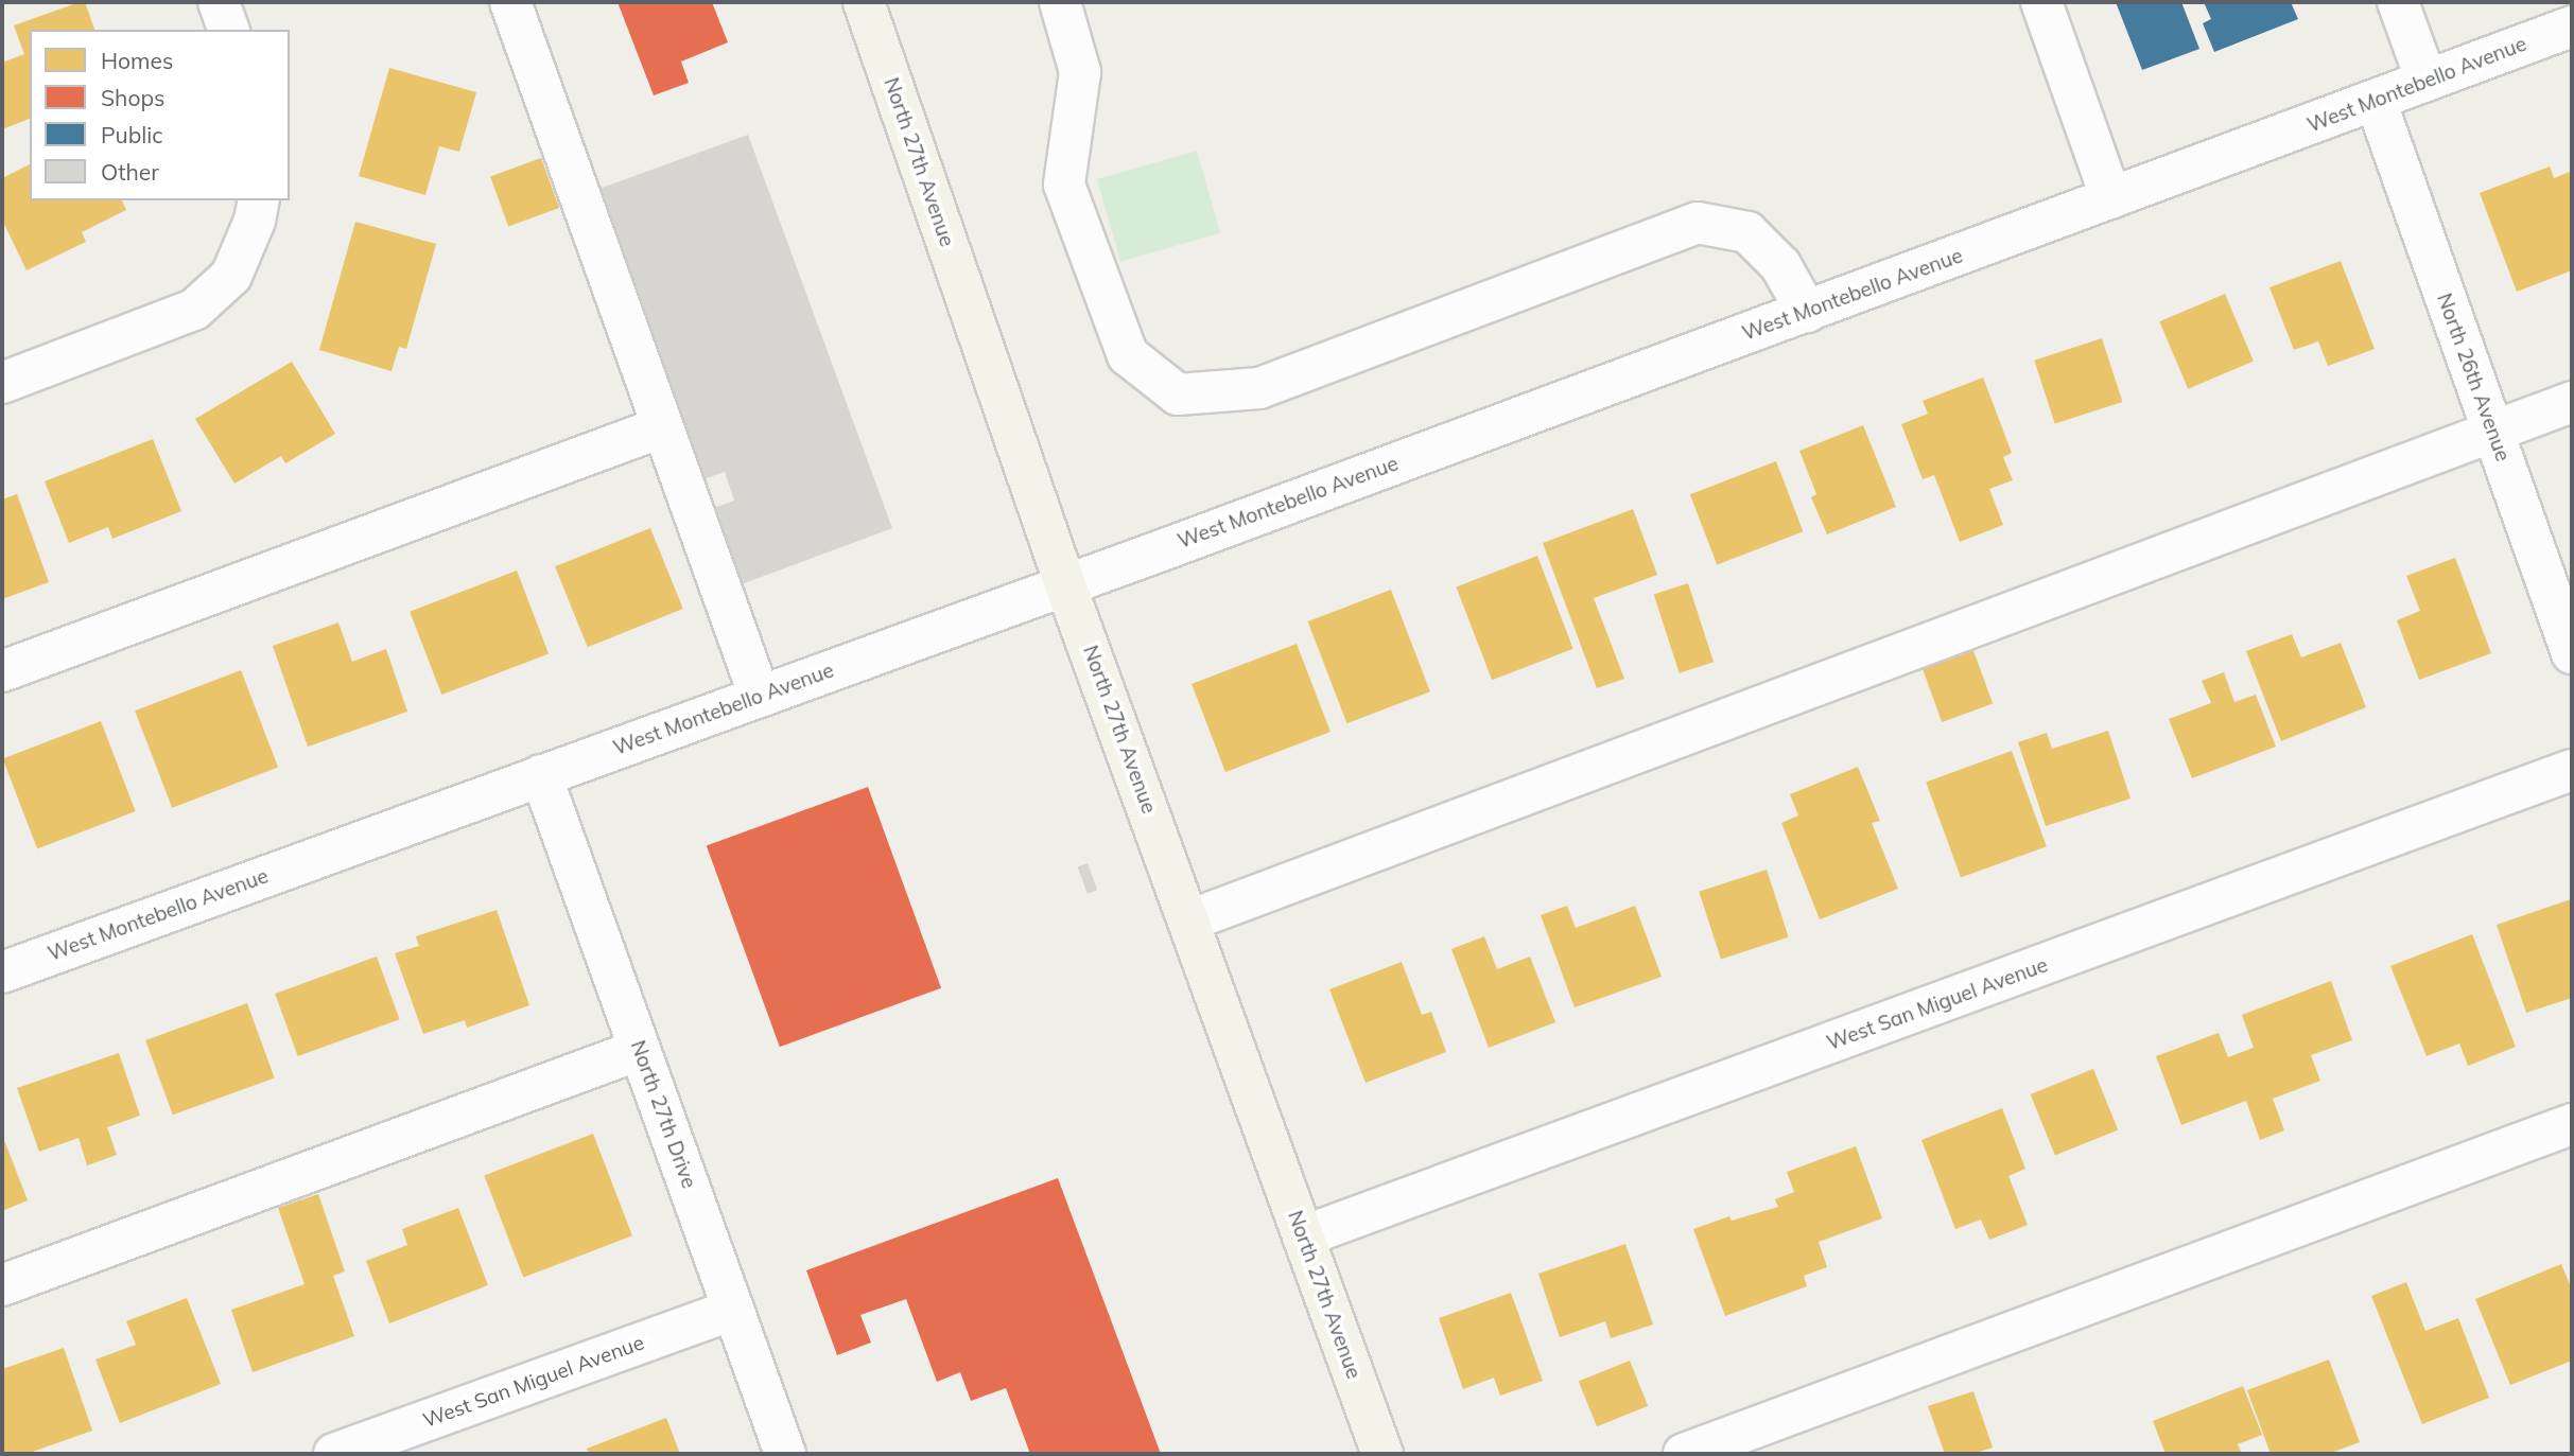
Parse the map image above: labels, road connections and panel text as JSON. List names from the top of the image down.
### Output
{
  "streets": {
    "main road": ["North 27th Avenue"],
    "street": [
      "West Montebello Avenue",
      "North 26th Avenue",
      "West San Miguel Avenue",
      "North 27th Drive"
    ]
  },
  "crossings": [
    ["West Montebello Avenue", "North 27th Avenue"],
    ["West Montebello Avenue", "North 26th Avenue"],
    ["West Montebello Avenue", "North 27th Drive"],
    ["North 27th Avenue", "West San Miguel Avenue"],
    ["West San Miguel Avenue", "North 27th Drive"]
  ],
  "legend": [
    "Homes",
    "Shops",
    "Public",
    "Other"
  ]
}
